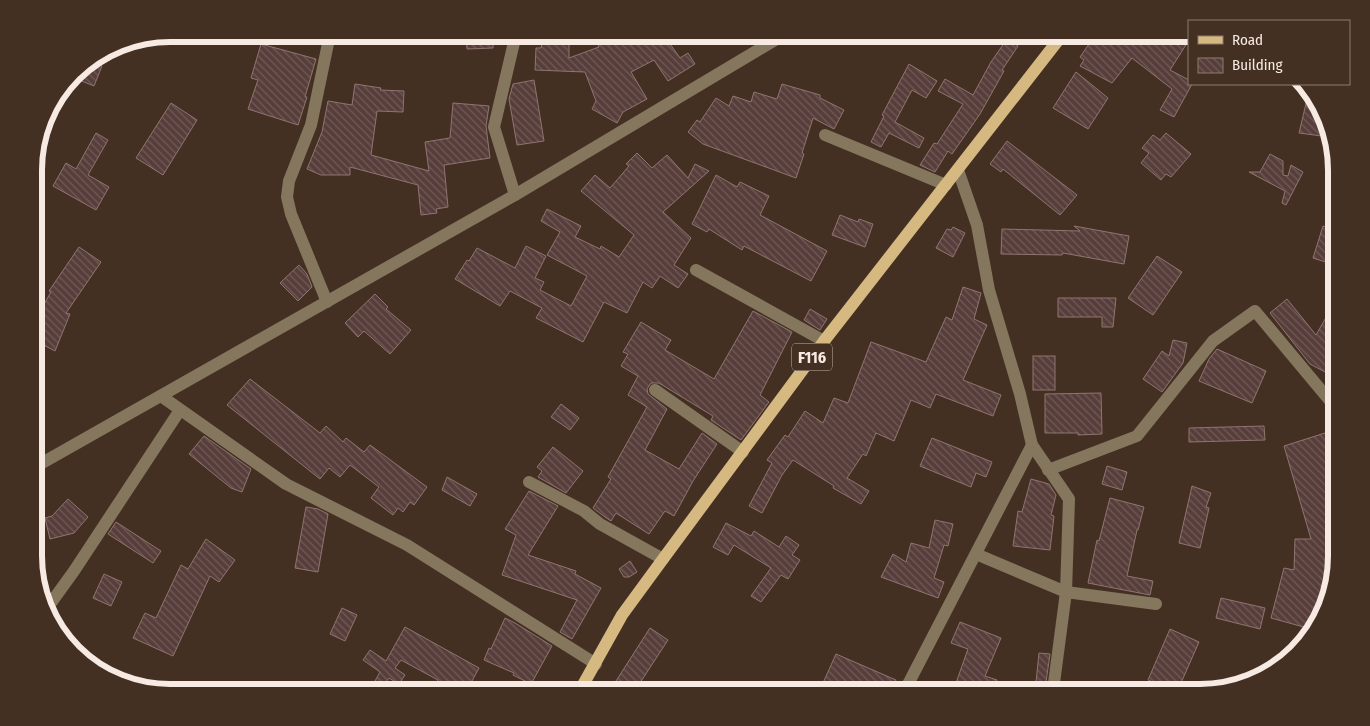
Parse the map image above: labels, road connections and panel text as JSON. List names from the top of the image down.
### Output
{
  "streets": {
    "main road": ["F116"]
  },
  "legend": ["Road", "Building"]
}
